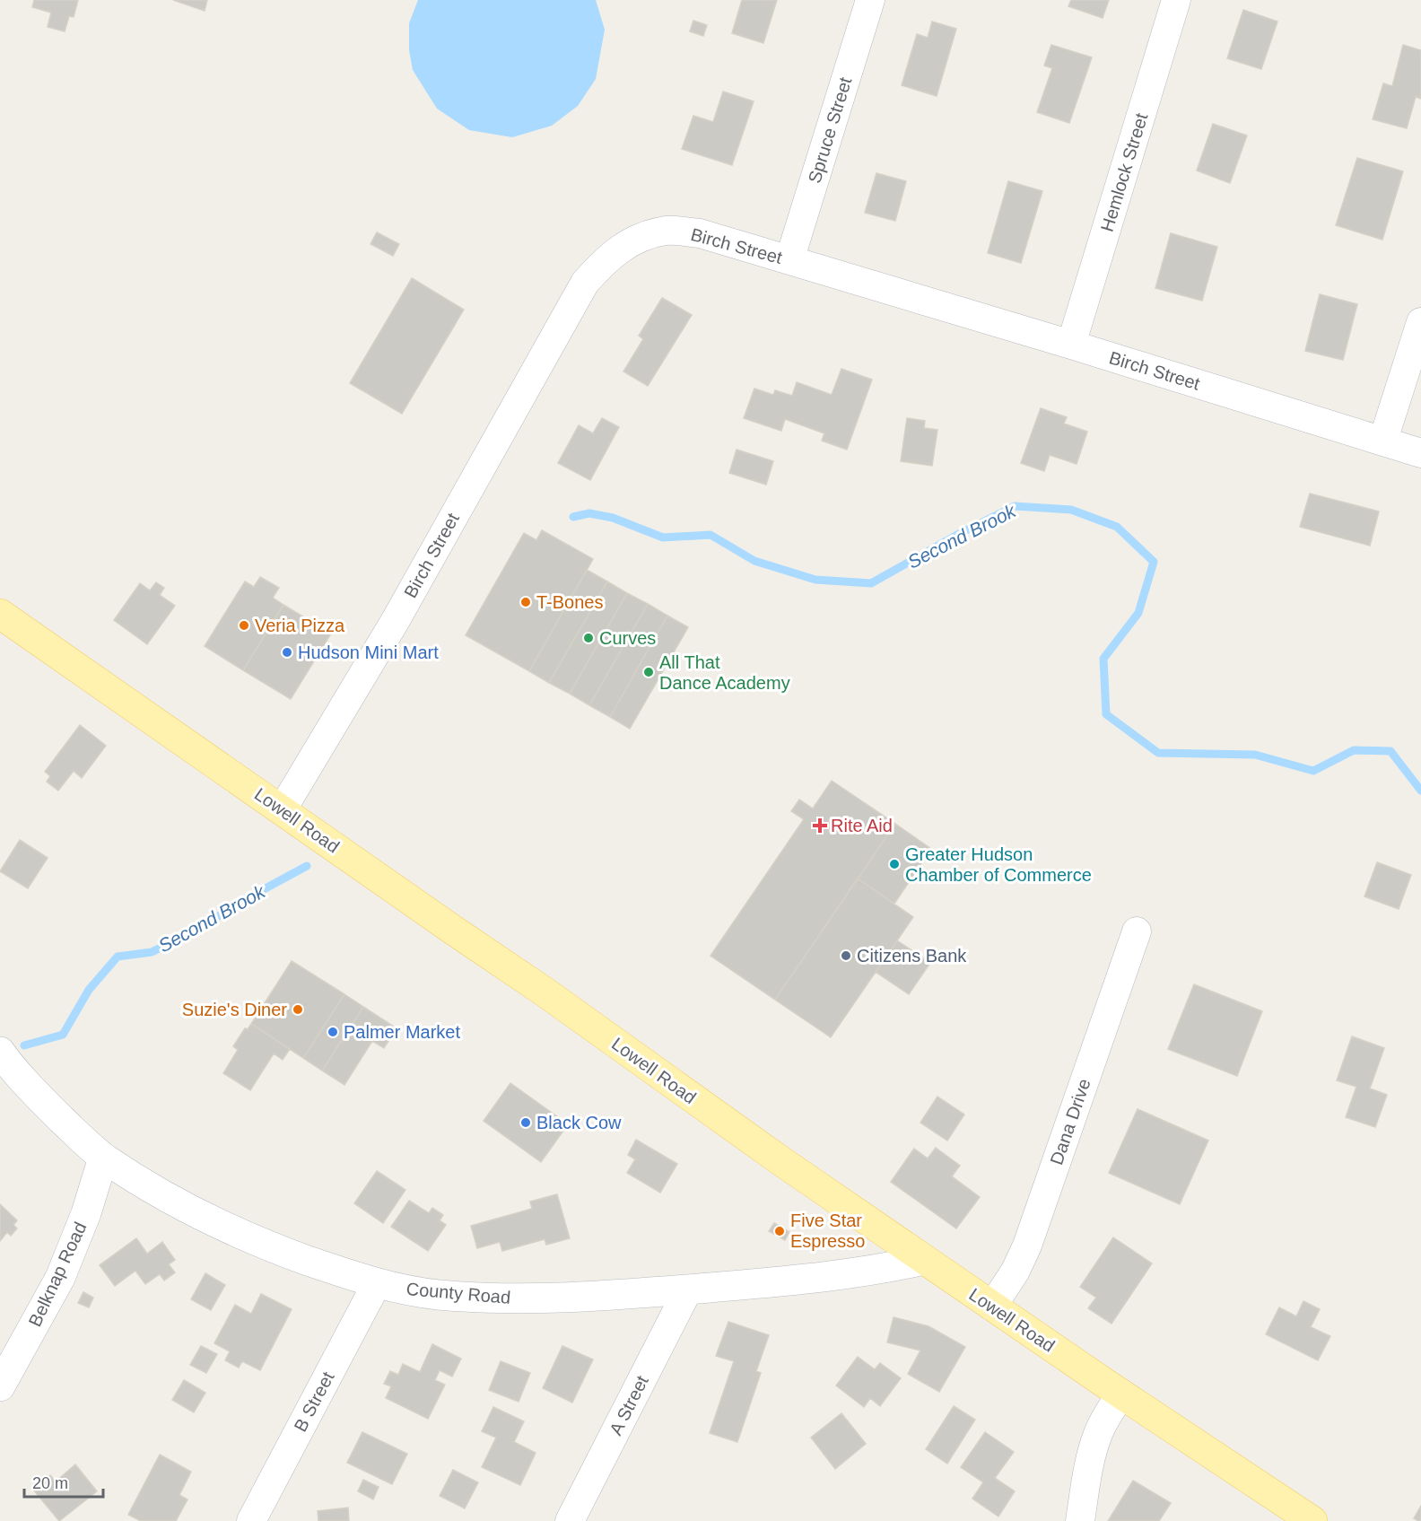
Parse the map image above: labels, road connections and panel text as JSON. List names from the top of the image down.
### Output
{
  "streets": {
    "main road": ["Lowell Road"],
    "street": [
      "Spruce Street",
      "Hemlock Street",
      "Birch Street",
      "Dana Drive",
      "Belknap Road",
      "County Road",
      "B Street",
      "A Street"
    ]
  },
  "crossings": [
    ["Spruce Street", "Birch Street"],
    ["Hemlock Street", "Birch Street"],
    ["Birch Street", "Lowell Road"],
    ["Lowell Road", "Dana Drive"],
    ["Lowell Road", "County Road"],
    ["Belknap Road", "County Road"],
    ["County Road", "B Street"],
    ["County Road", "A Street"]
  ],
  "water": ["Second Brook"],
  "places": {
    "other": [
      "T-Bones",
      "Veria Pizza",
      "Curves",
      "Hudson Mini Mart",
      "All That Dance Academy",
      "Greater Hudson Chamber of Commerce",
      "Citizens Bank",
      "Suzie's Diner",
      "Palmer Market",
      "Black Cow",
      "Five Star Espresso"
    ],
    "health": ["Rite Aid"]
  },
  "scale_bar": "20 m"
}
